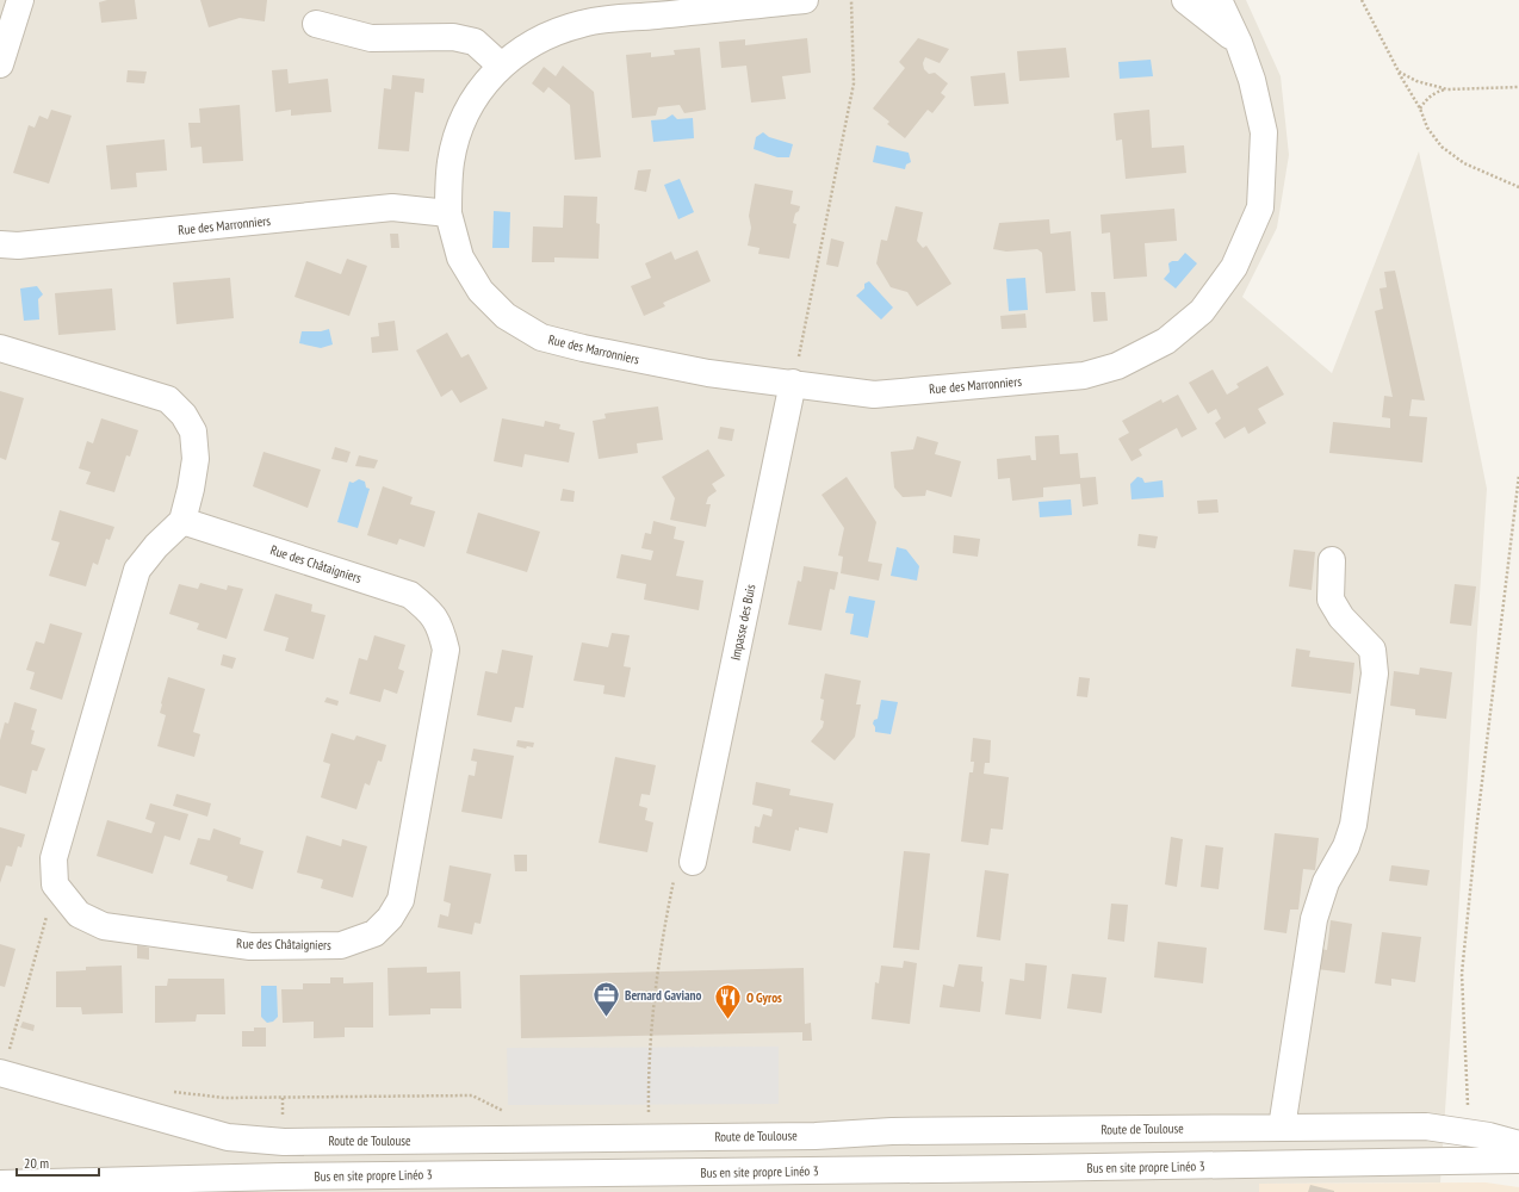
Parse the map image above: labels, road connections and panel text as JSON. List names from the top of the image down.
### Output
{
  "streets": {
    "street": [
      "Rue des Marronniers",
      "Rue des Châtaigniers",
      "Impasse des Buis",
      "Route de Toulouse",
      "Bus en site propre Linéo 3"
    ]
  },
  "crossings": [
    ["Rue des Marronniers", "Impasse des Buis"]
  ],
  "places": {
    "office": ["Bernard Gaviano"],
    "restaurant": ["O Gyros"]
  },
  "scale_bar": "20 m"
}
